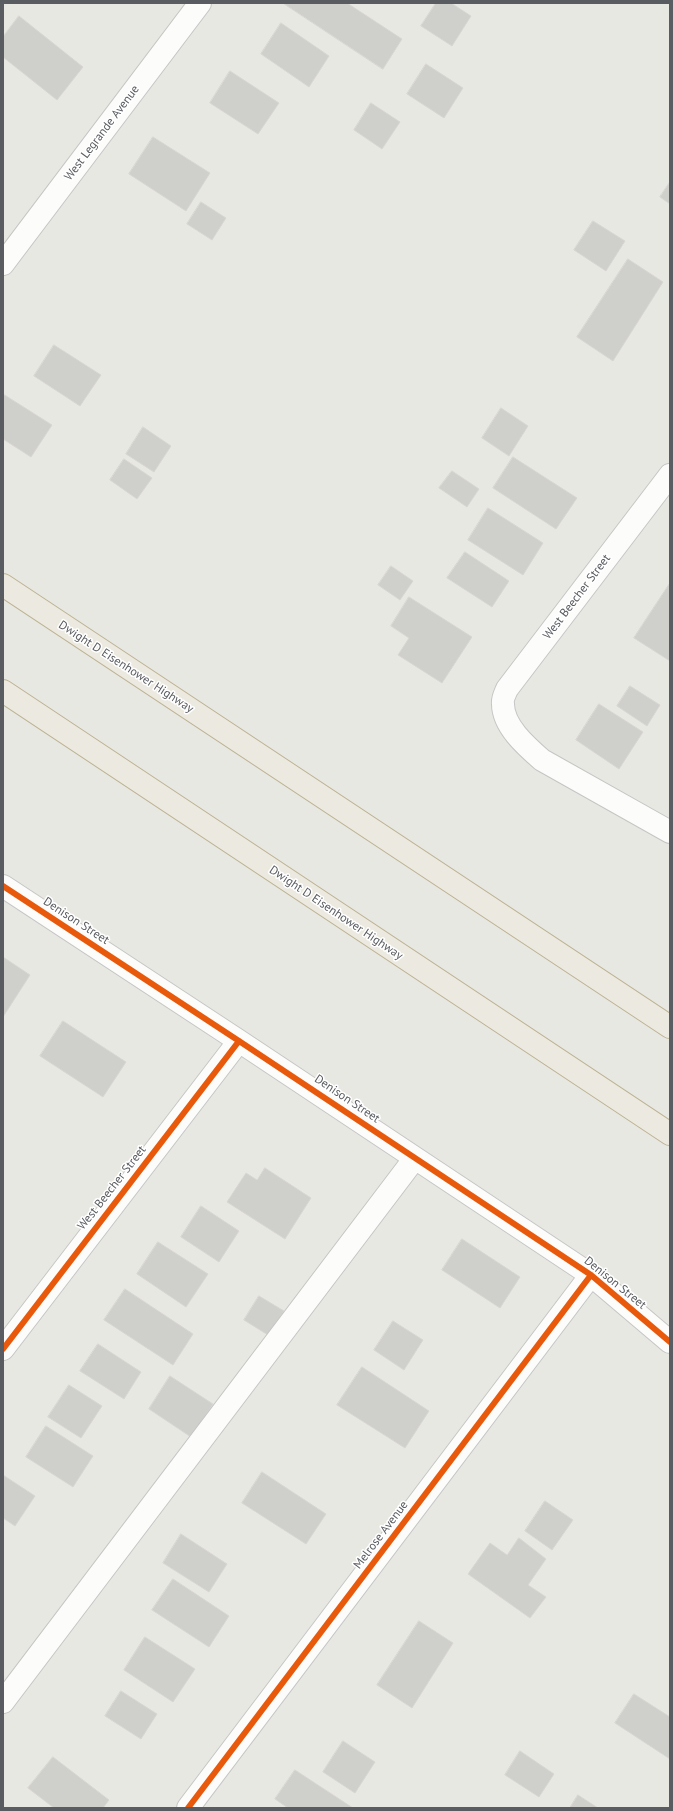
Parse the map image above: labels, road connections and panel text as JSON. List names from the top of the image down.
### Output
{
  "streets": {
    "highway": ["Dwight D Eisenhower Highway"],
    "street": [
      "West Legrande Avenue",
      "West Beecher Street",
      "Denison Street",
      "Melrose Avenue"
    ]
  },
  "crossings": [
    ["West Beecher Street", "Denison Street"],
    ["Denison Street", "Melrose Avenue"]
  ]
}
